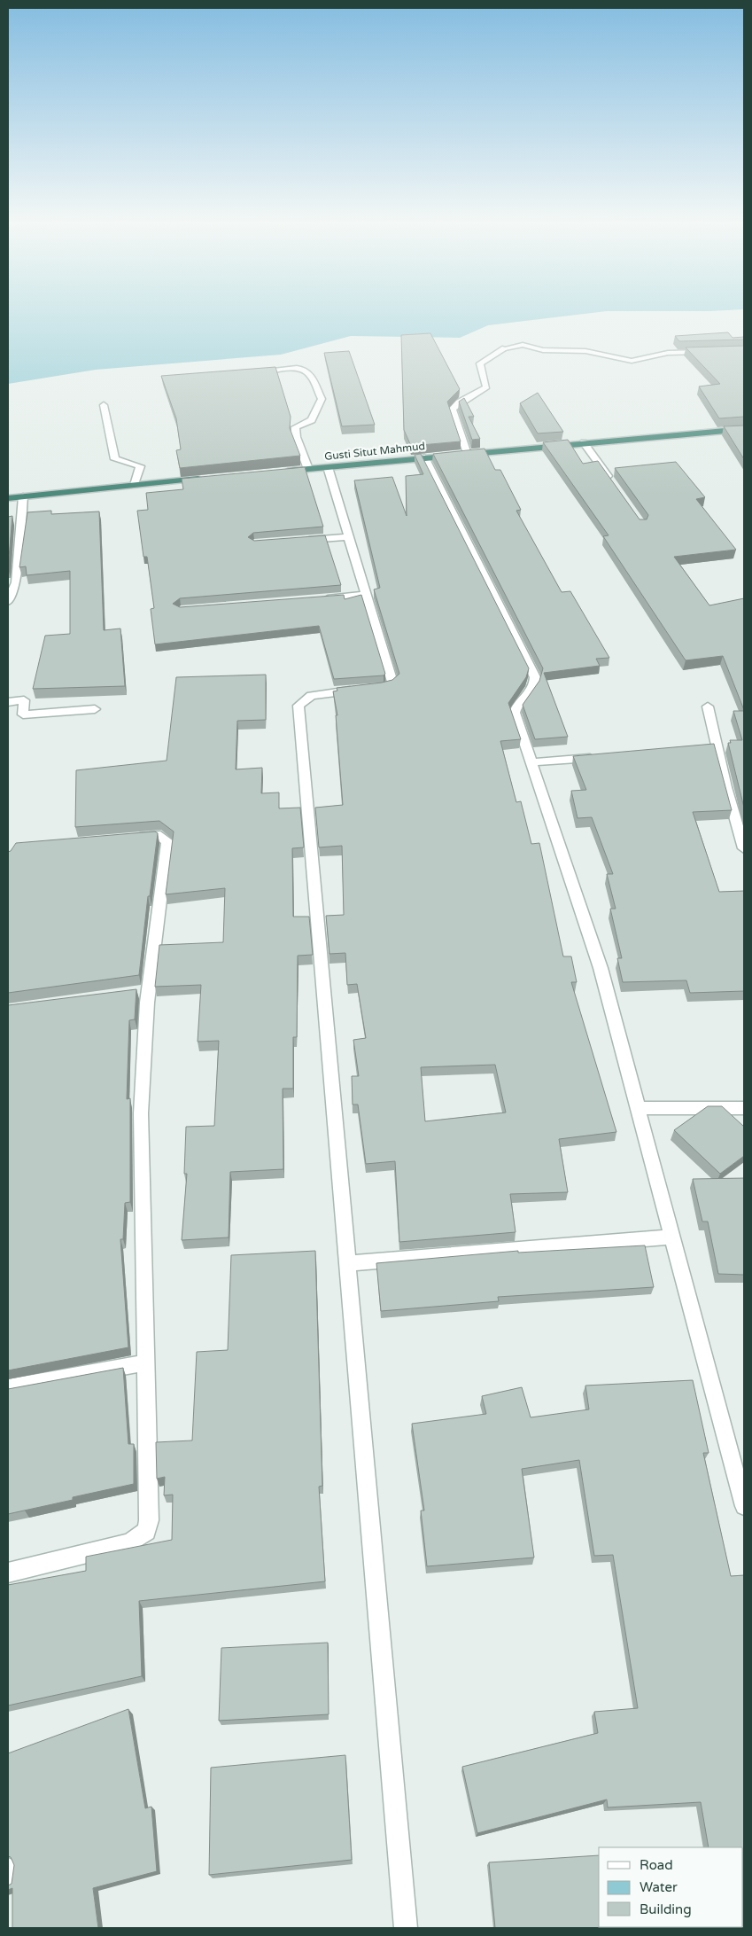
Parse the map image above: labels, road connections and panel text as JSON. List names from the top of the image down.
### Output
{
  "streets": {
    "highway": ["Gusti Situt Mahmud"]
  },
  "legend": ["Road", "Water", "Building"]
}
